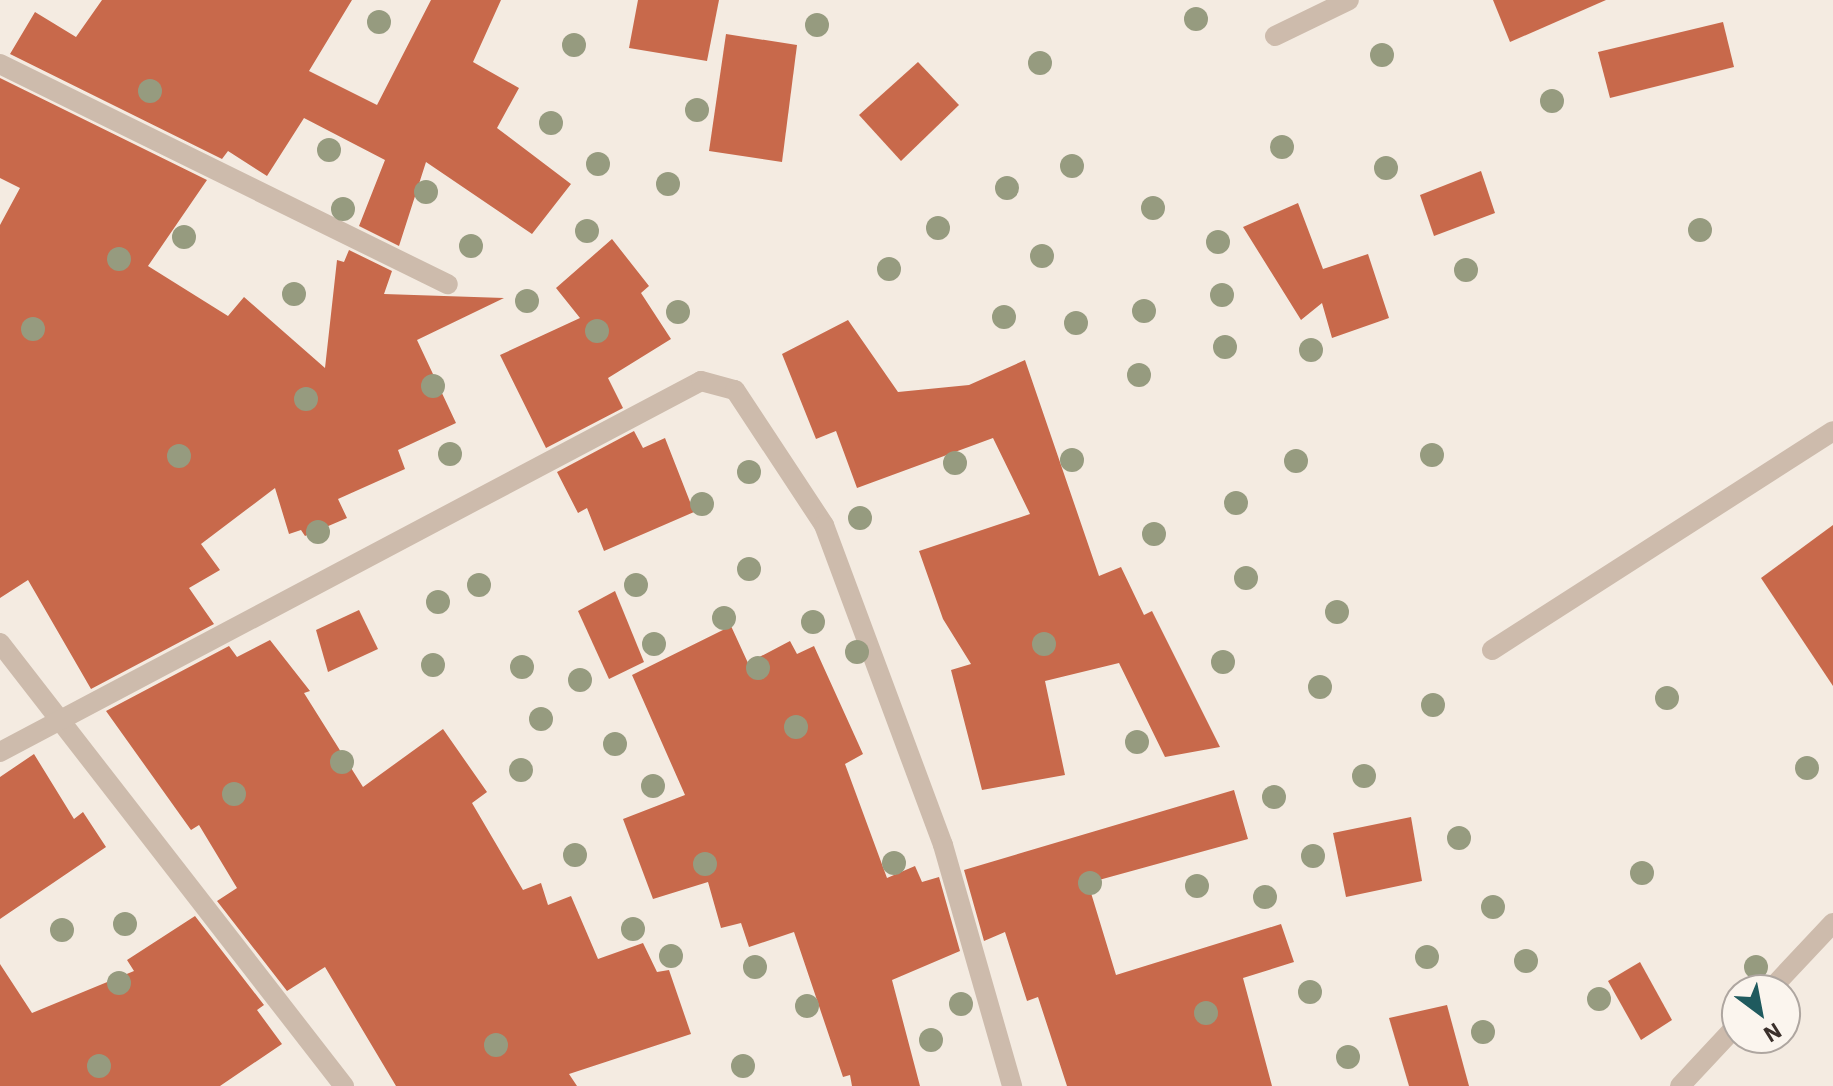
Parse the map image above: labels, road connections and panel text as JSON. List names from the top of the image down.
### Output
{
  "north": "bottom right"
}
